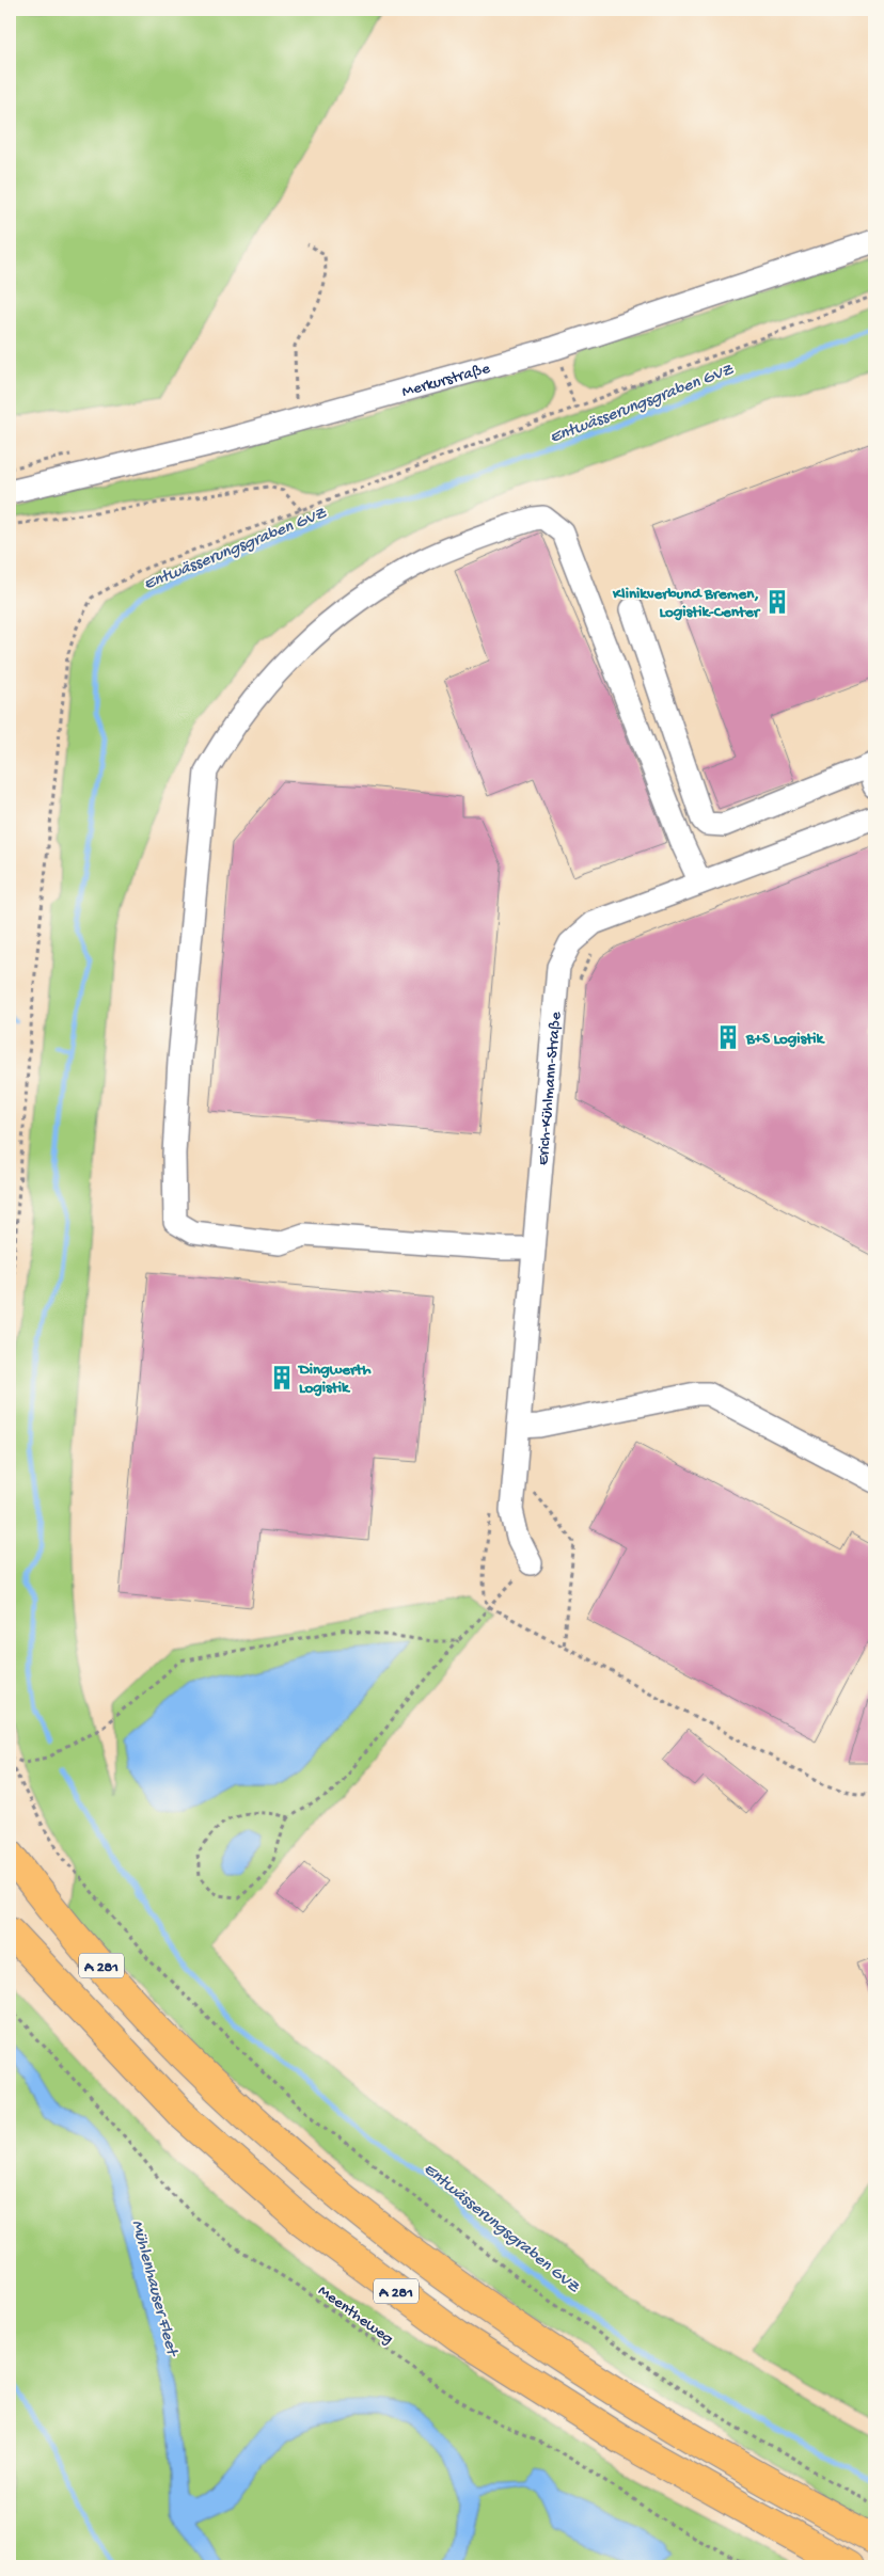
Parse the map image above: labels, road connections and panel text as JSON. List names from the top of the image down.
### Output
{
  "streets": {
    "highway": ["A 281"],
    "street": ["Merkurstraße", "Erich-Kühlmann-Straße"],
    "path": ["Meentheweg"]
  },
  "water": ["Entwässerungsgraben GVZ", "Mühlenhauser Fleet"],
  "places": {
    "building": ["Klinikverbund Bremen, Logistik-Center", "B+S Logistik", "Dingwerth Logistik"]
  }
}
